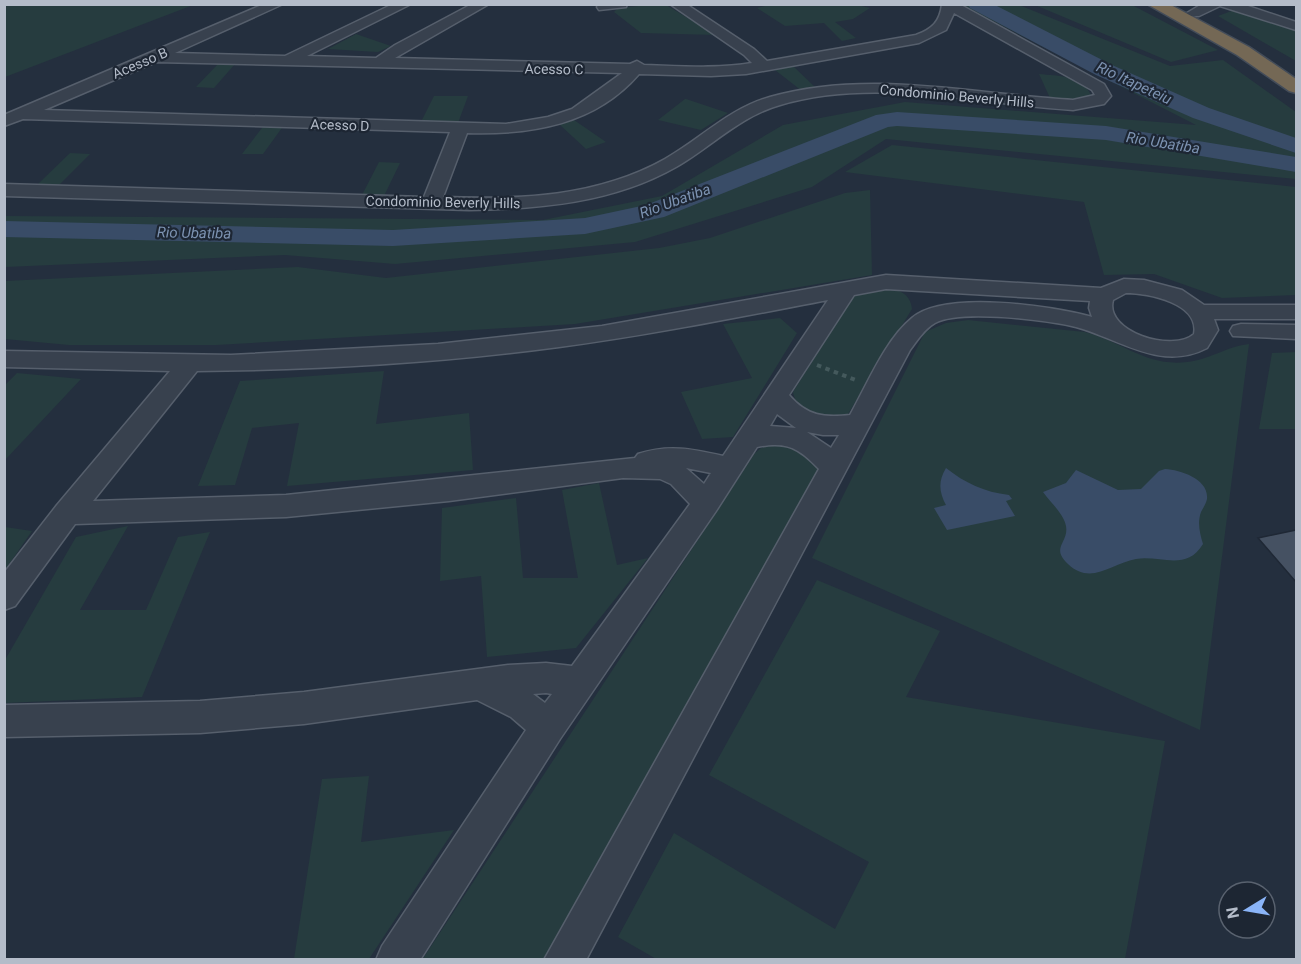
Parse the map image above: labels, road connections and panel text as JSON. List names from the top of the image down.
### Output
{
  "streets": {
    "street": [
      "Acesso B",
      "Acesso C",
      "Condominio Beverly Hills",
      "Acesso D"
    ]
  },
  "crossings": [
    ["Acesso B", "Acesso C"],
    ["Acesso B", "Acesso D"],
    ["Acesso C", "Condominio Beverly Hills"],
    ["Acesso C", "Acesso D"]
  ],
  "water": ["Rio Itapeteiu", "Rio Ubatiba"],
  "north": "left"
}
